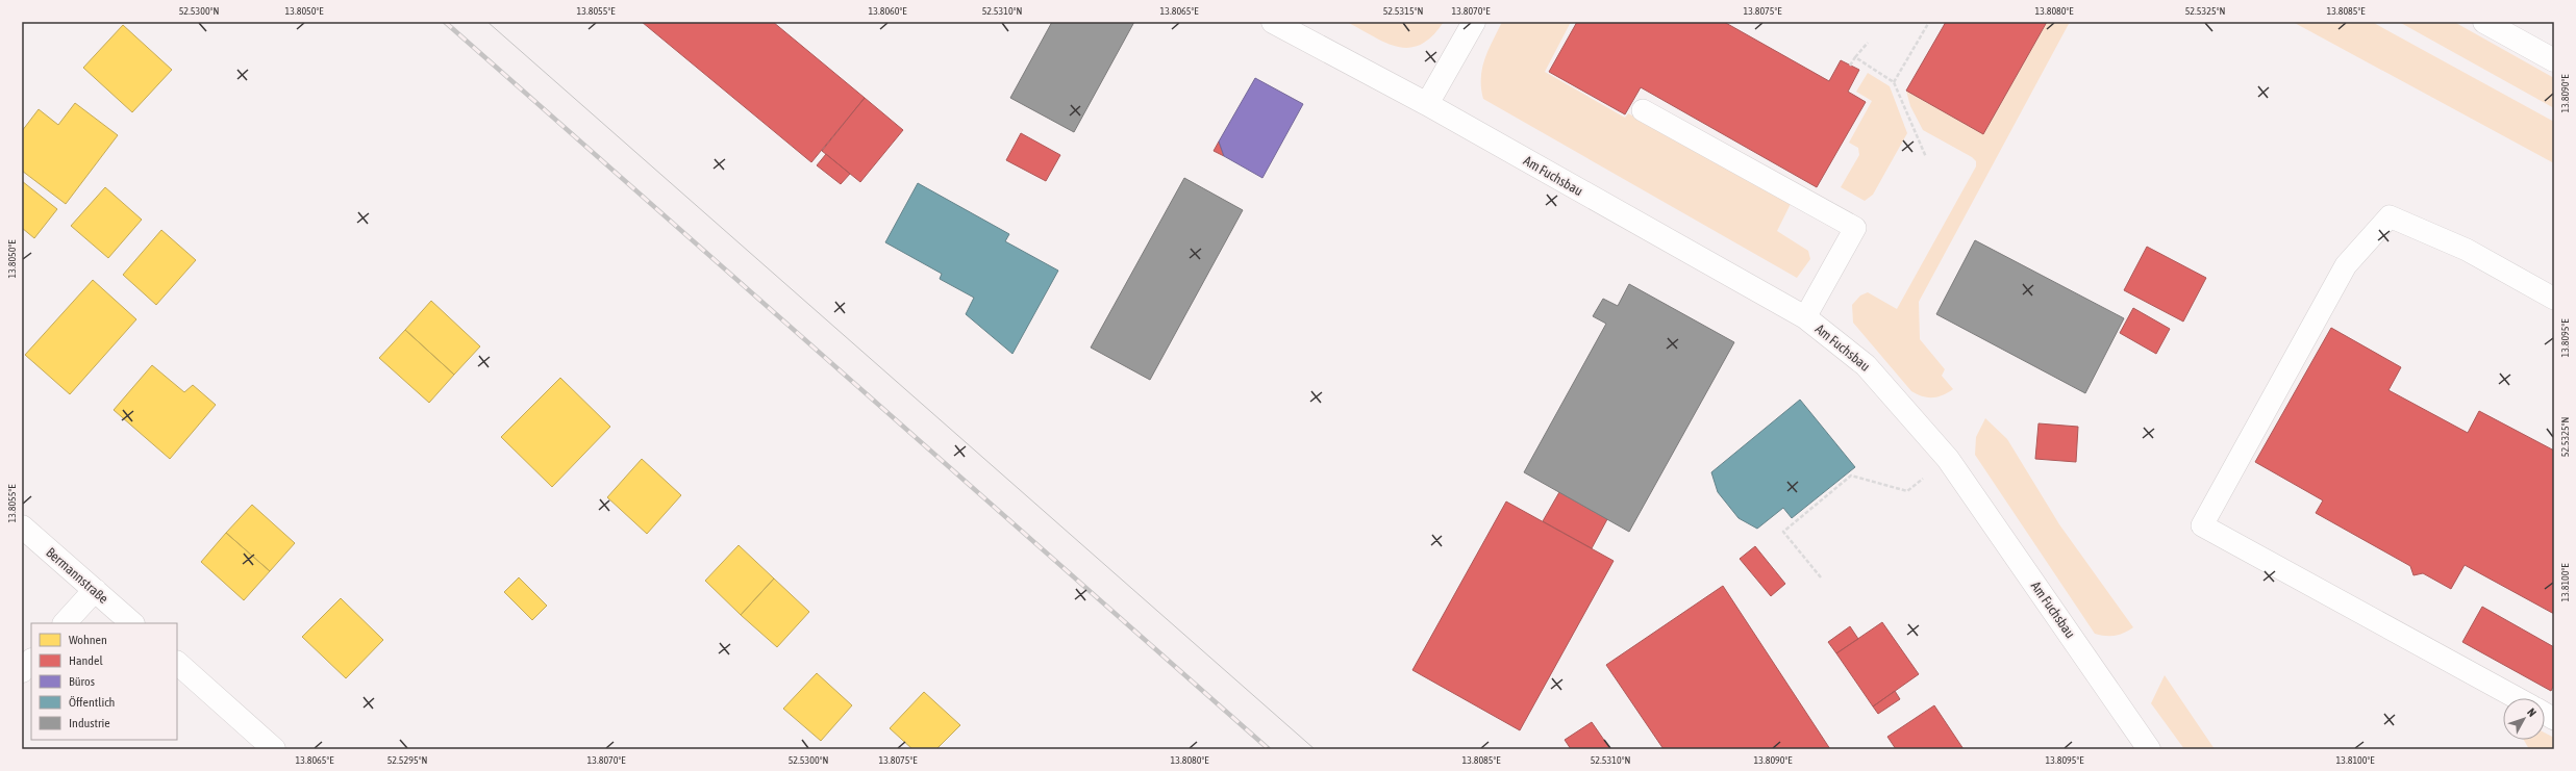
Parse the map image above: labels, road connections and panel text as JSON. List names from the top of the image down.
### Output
{
  "streets": {
    "street": ["Am Fuchsbau", "Bermannstraße"]
  },
  "legend": [
    "Wohnen",
    "Handel",
    "Büros",
    "Öffentlich",
    "Industrie"
  ],
  "north": "top right",
  "coordinates": [
    "52.5300°N",
    "13.8050°E",
    "13.8055°E",
    "13.8060°E",
    "52.5310°N",
    "13.8065°E",
    "52.5315°N",
    "13.8070°E",
    "13.8075°E",
    "13.8080°E",
    "52.5325°N",
    "13.8085°E",
    "13.8090°E",
    "13.8095°E",
    "13.8100°E",
    "52.5295°N"
  ]
}
